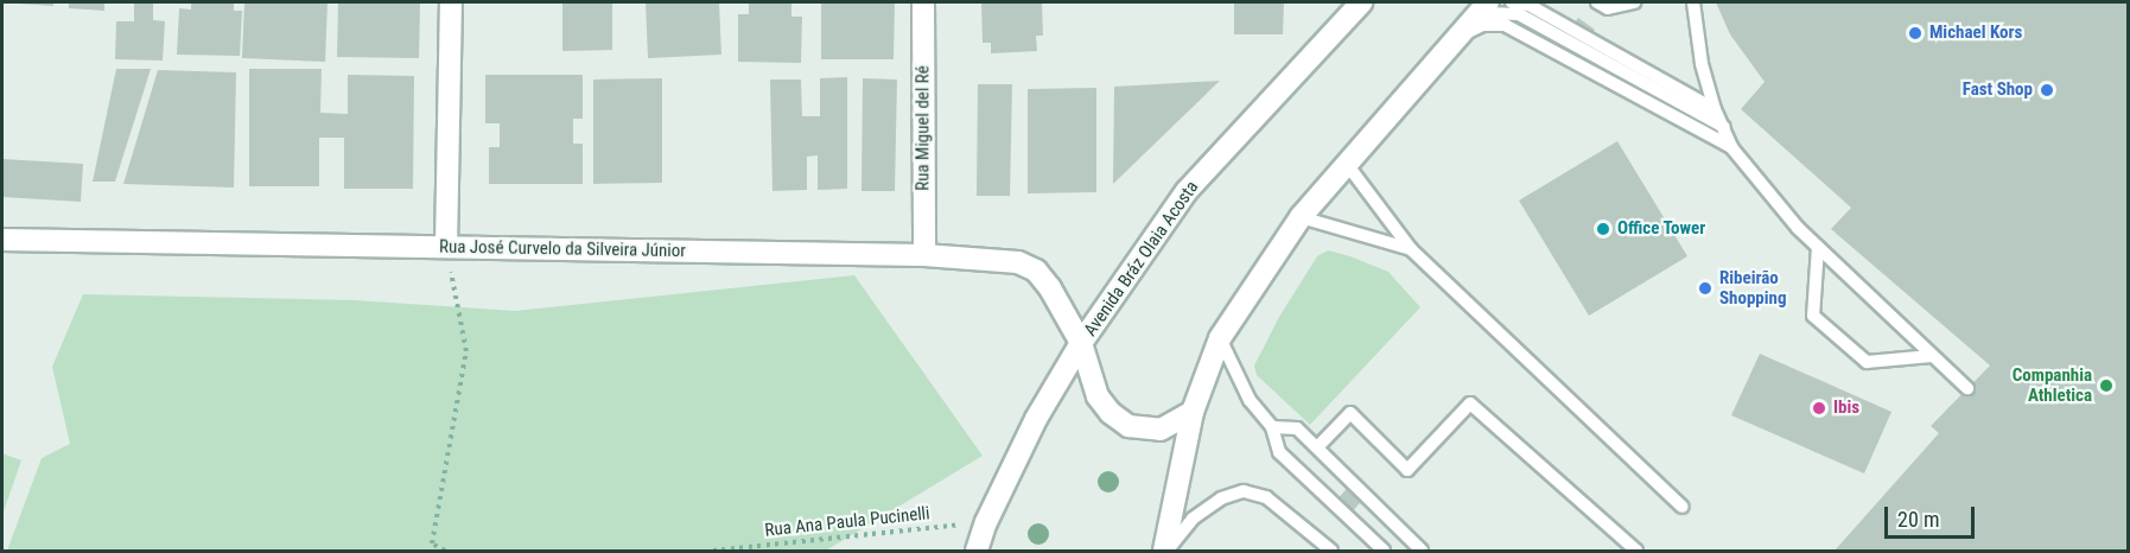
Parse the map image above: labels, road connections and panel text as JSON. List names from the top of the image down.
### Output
{
  "streets": {
    "street": ["Rua Miguel del Ré", "Rua José Curvelo da Silveira Júnior", "Avenida Bráz Olaia Acosta"],
    "path": ["Rua Ana Paula Pucinelli"]
  },
  "crossings": [
    ["Rua Miguel del Ré", "Rua José Curvelo da Silveira Júnior"],
    ["Rua José Curvelo da Silveira Júnior", "Avenida Bráz Olaia Acosta"],
    ["Avenida Bráz Olaia Acosta", "Rua Ana Paula Pucinelli"]
  ],
  "places": [
    "Michael Kors",
    "Fast Shop",
    "Office Tower",
    "Ribeirão Shopping",
    "Companhia Athletica",
    "Ibis"
  ],
  "scale_bar": "20 m"
}
